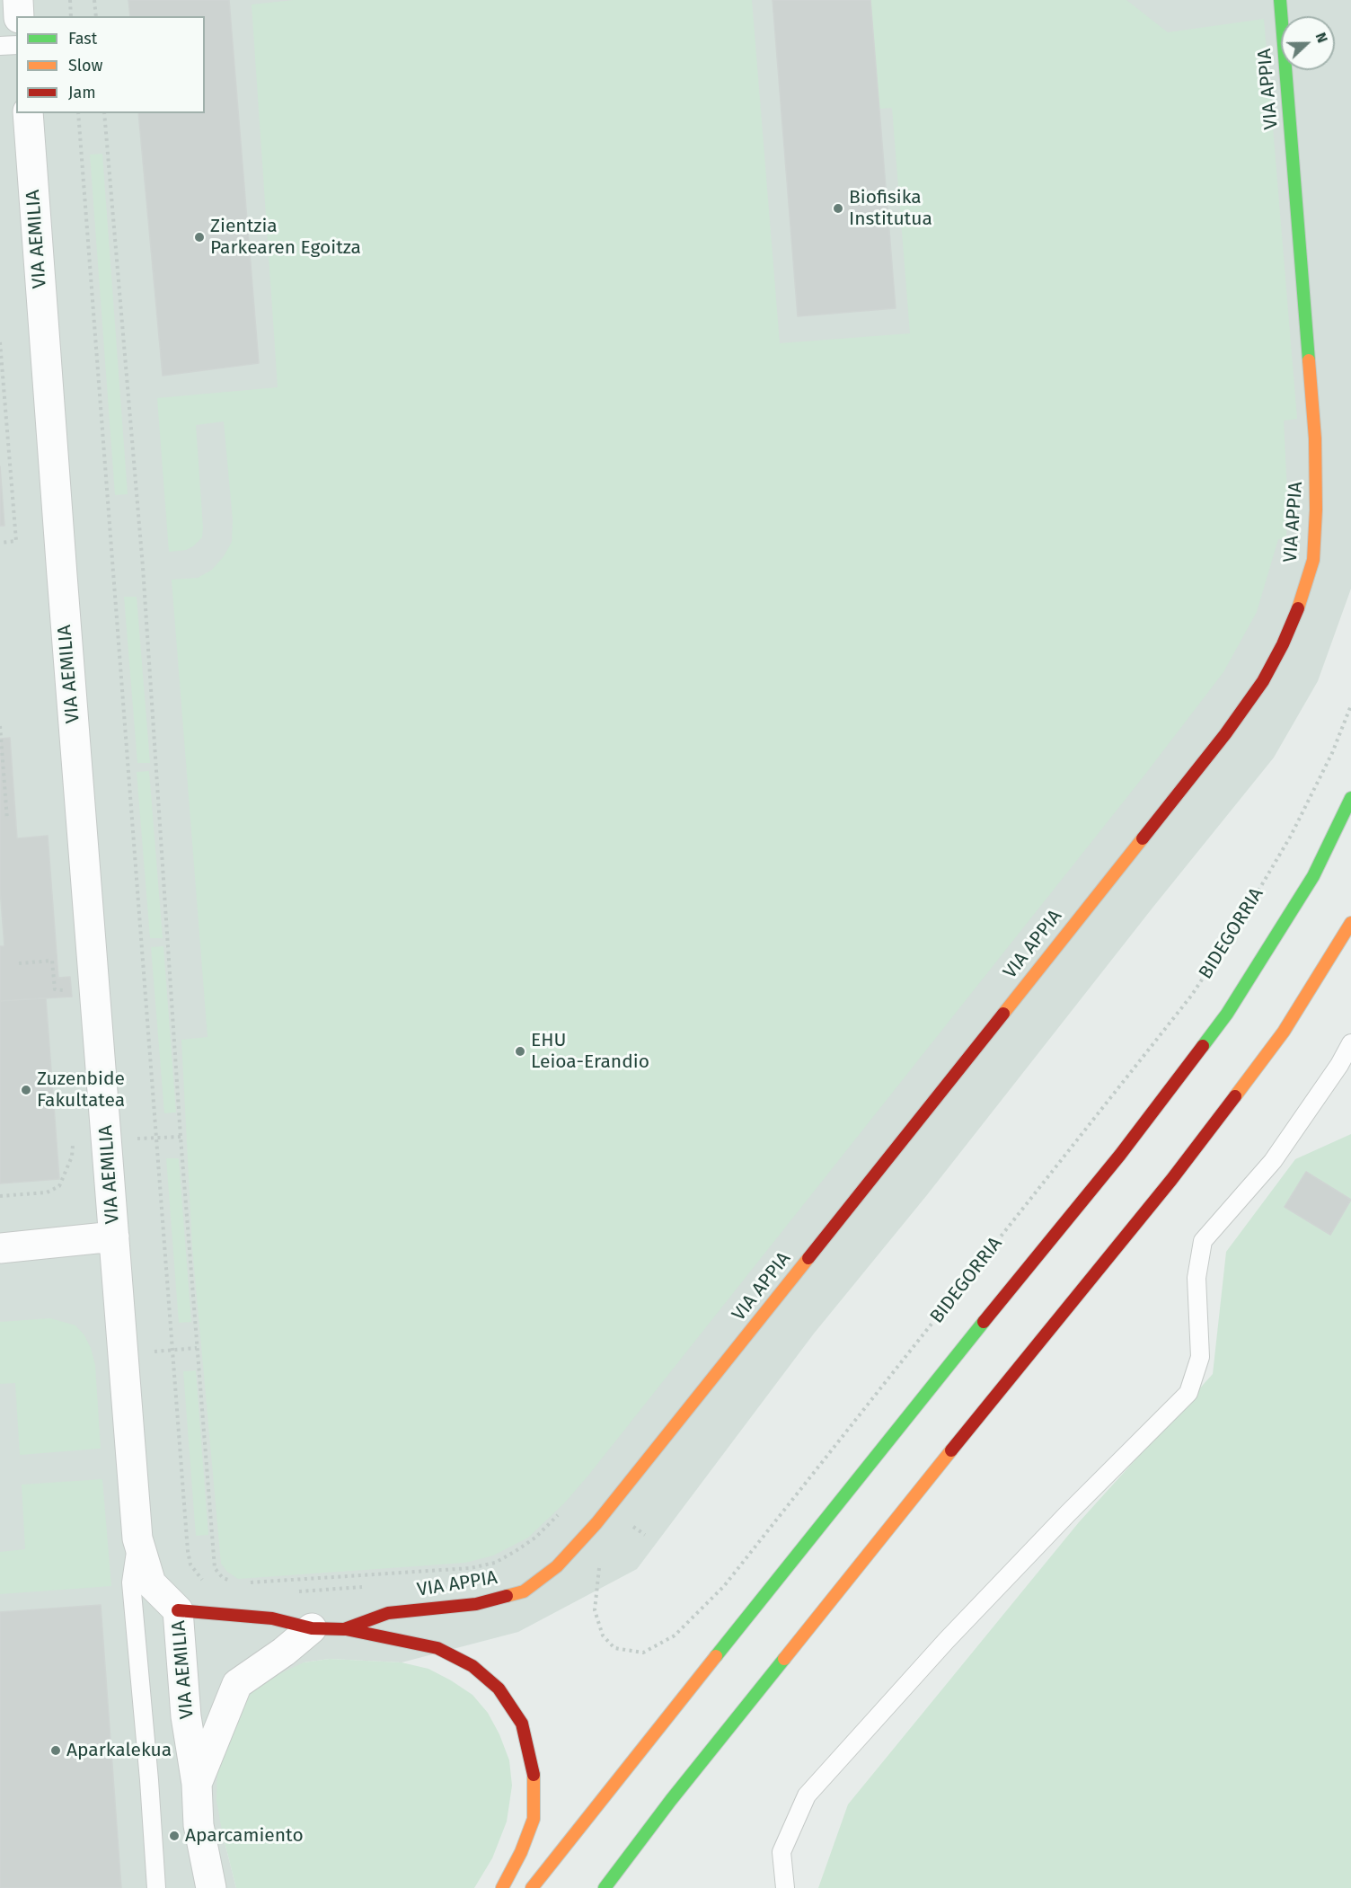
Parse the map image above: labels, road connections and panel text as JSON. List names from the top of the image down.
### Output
{
  "streets": {
    "main road": ["VIA APPIA"],
    "street": ["VIA AEMILIA"],
    "path": ["BIDEGORRIA"]
  },
  "crossings": [
    ["VIA APPIA", "VIA AEMILIA"]
  ],
  "places": [
    "Biofisika Institutua",
    "Zientzia Parkearen Egoitza",
    "EHU Leioa-Erandio",
    "Zuzenbide Fakultatea",
    "Aparkalekua",
    "Aparcamiento"
  ],
  "legend": ["Fast", "Slow", "Jam"],
  "north": "right"
}
